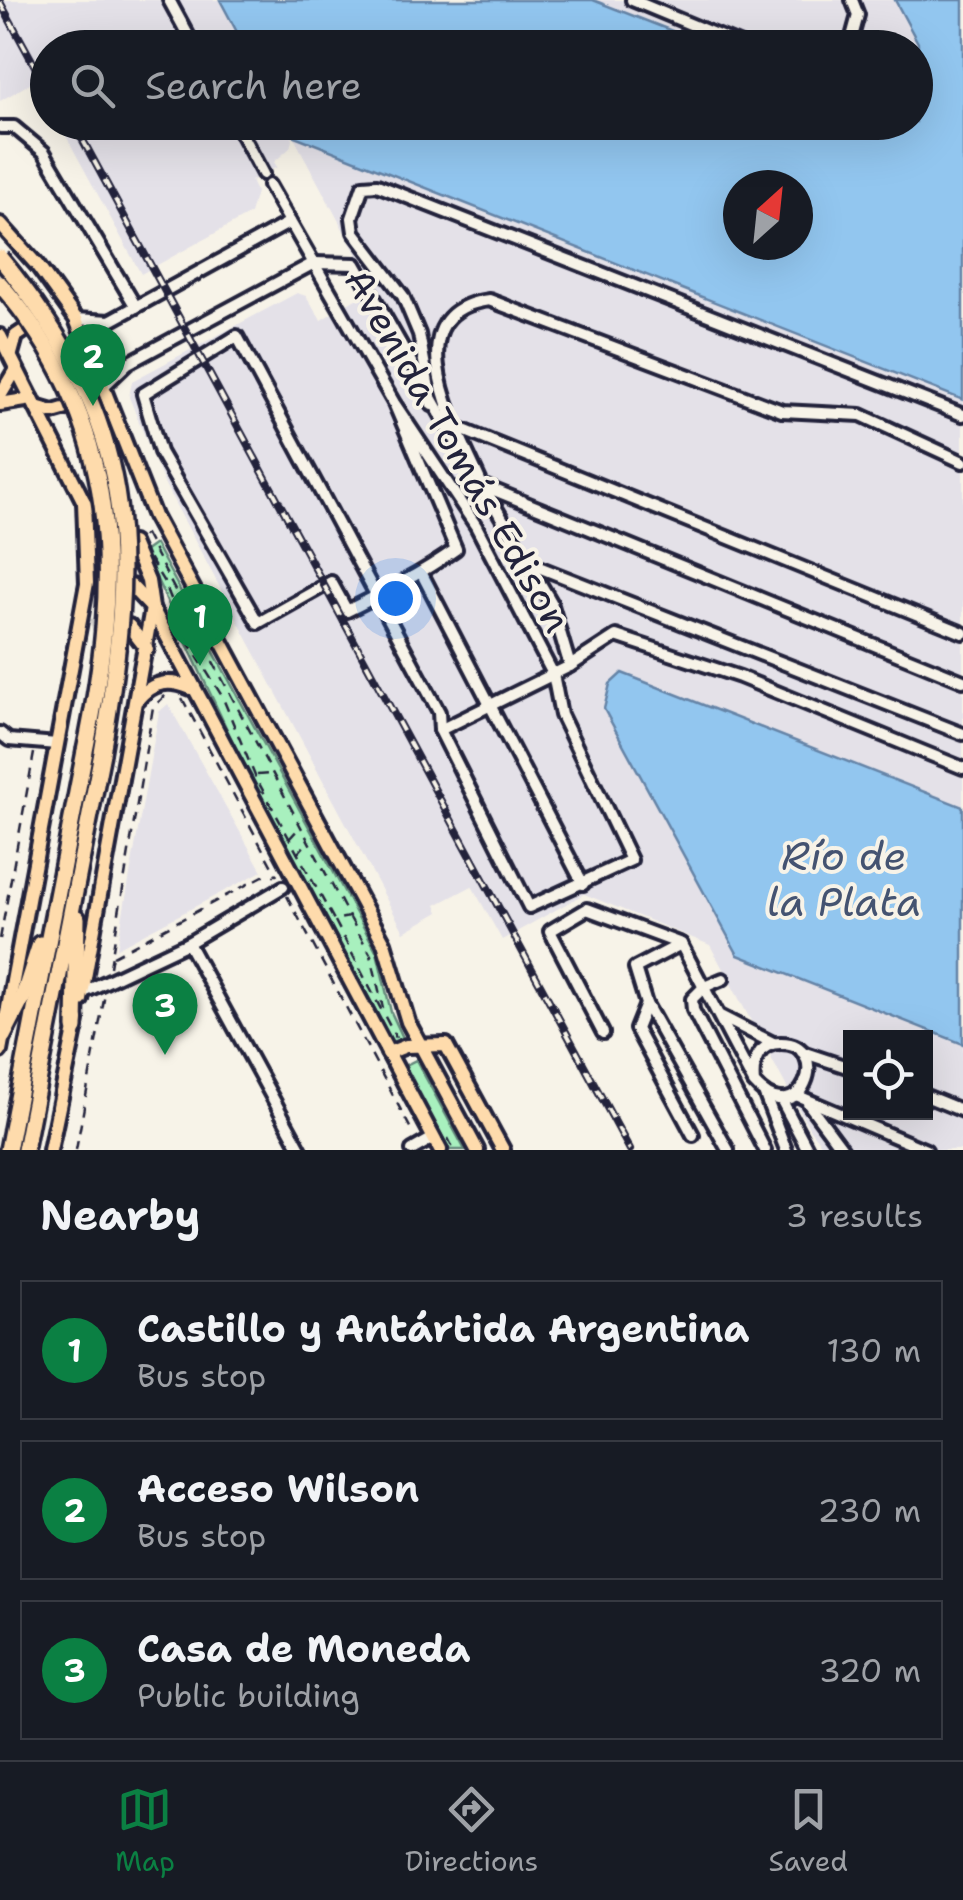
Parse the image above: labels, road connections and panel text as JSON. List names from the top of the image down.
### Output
{
  "streets": {
    "street": ["Avenida Tomás Edison"]
  },
  "water": ["Río de la Plata"],
  "north": "top right",
  "page": {
    "search": "Search here",
    "pins": ["2", "1", "3"],
    "heading": ["Nearby", "3 results"],
    "list": [
      {
        "mark": "1",
        "name": "Castillo y Antártida Argentina",
        "note": "Bus stop",
        "value": "130 m"
      },
      {
        "mark": "2",
        "name": "Acceso Wilson",
        "note": "Bus stop",
        "value": "230 m"
      },
      {
        "mark": "3",
        "name": "Casa de Moneda",
        "note": "Public building",
        "value": "320 m"
      }
    ],
    "nav": ["Map", "Directions", "Saved"]
  }
}
